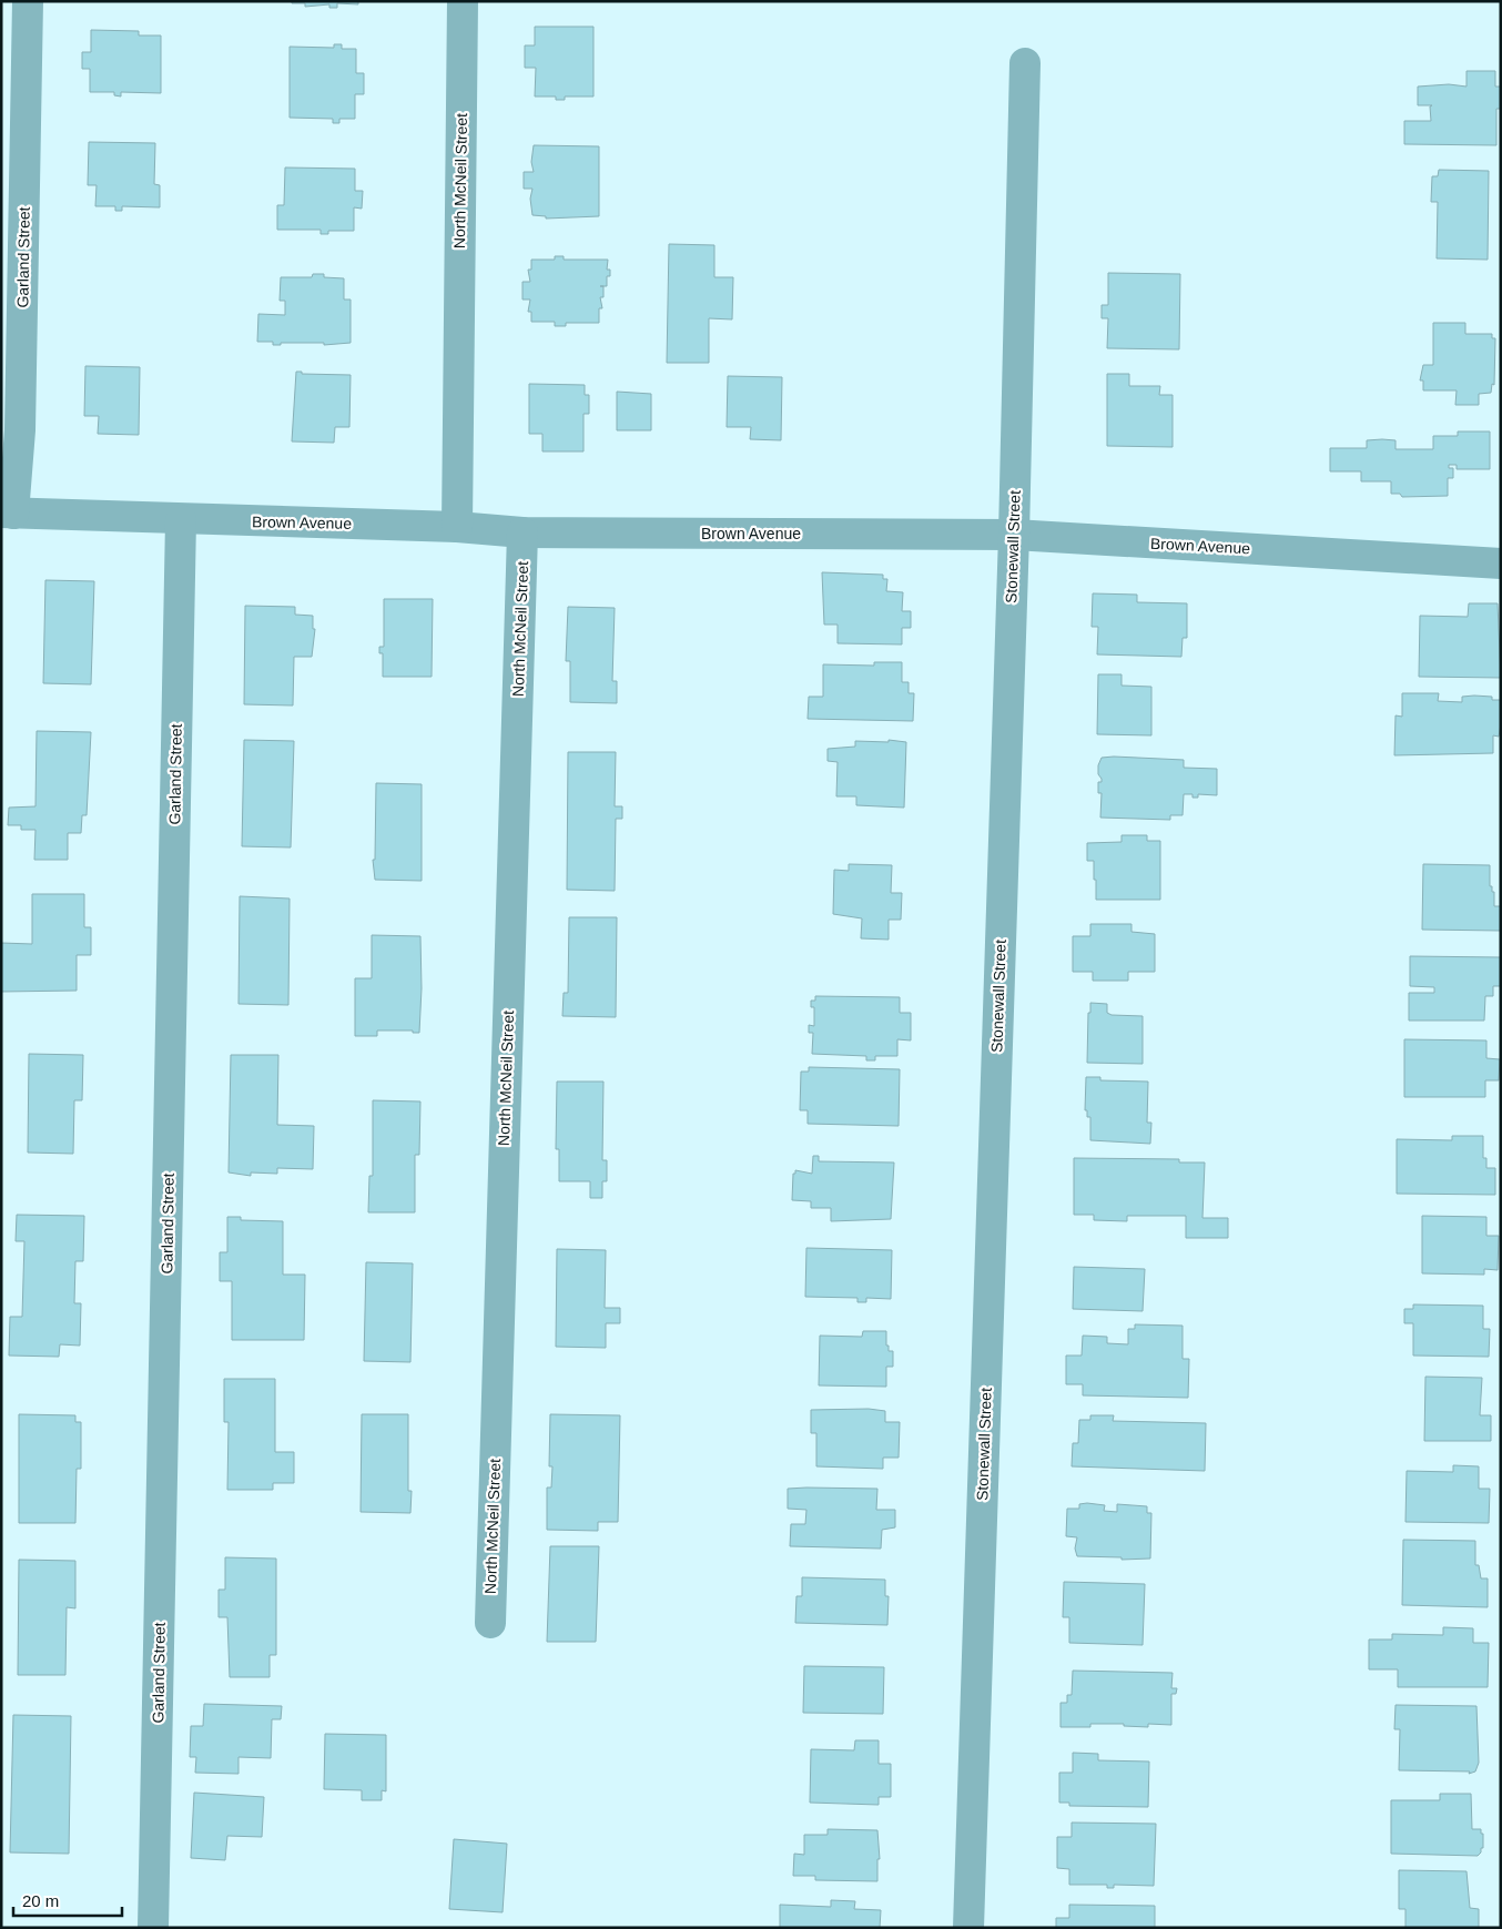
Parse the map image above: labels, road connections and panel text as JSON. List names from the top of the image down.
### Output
{
  "streets": {
    "street": [
      "North McNeil Street",
      "Garland Street",
      "Brown Avenue",
      "Stonewall Street"
    ]
  },
  "crossings": [
    ["North McNeil Street", "Brown Avenue"],
    ["Garland Street", "Brown Avenue"],
    ["Brown Avenue", "Stonewall Street"]
  ],
  "scale_bar": "20 m"
}
